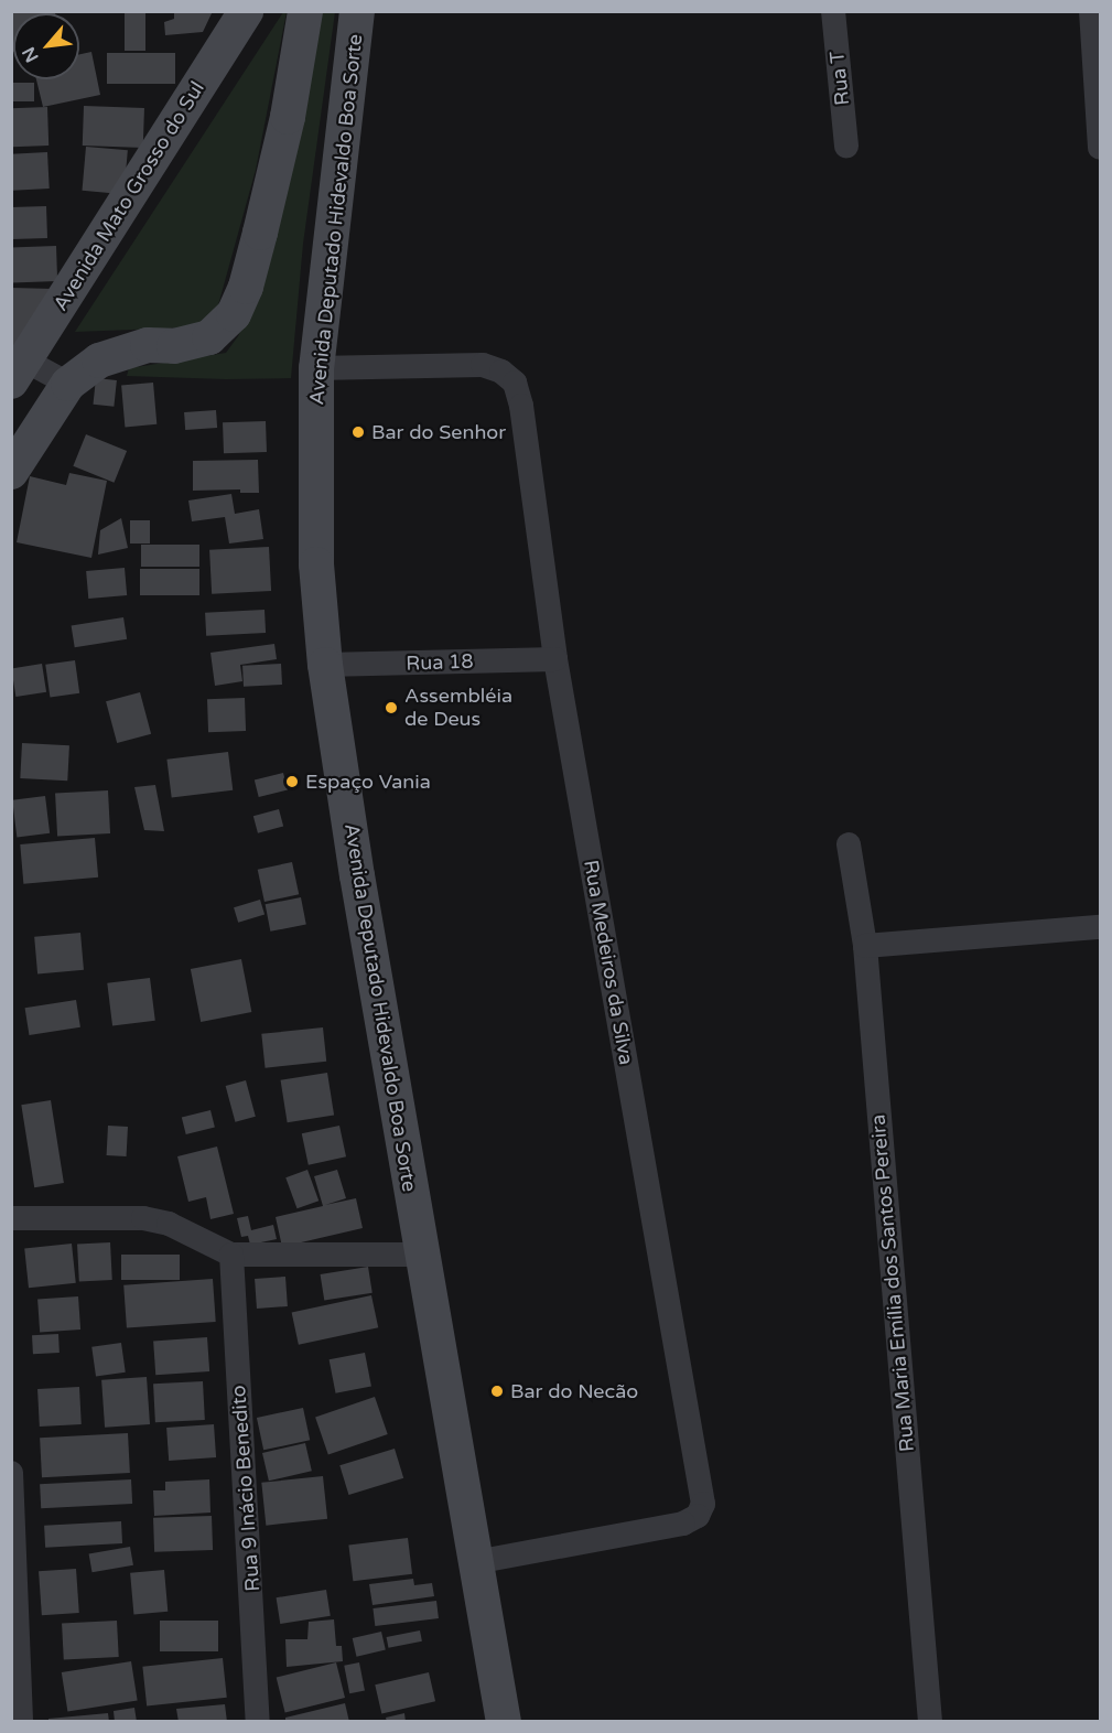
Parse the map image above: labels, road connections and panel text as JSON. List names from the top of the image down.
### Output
{
  "streets": {
    "main road": ["Avenida Mato Grosso do Sul", "Avenida Deputado Hidevaldo Boa Sorte"],
    "street": [
      "Rua T",
      "Rua 18",
      "Rua Medeiros da Silva",
      "Rua Maria Emília dos Santos Pereira",
      "Rua 9 Inácio Benedito"
    ]
  },
  "crossings": [
    ["Avenida Deputado Hidevaldo Boa Sorte", "Rua 18"],
    ["Avenida Deputado Hidevaldo Boa Sorte", "Rua Medeiros da Silva"],
    ["Rua 18", "Rua Medeiros da Silva"]
  ],
  "places": [
    "Bar do Senhor",
    "Assembléia de Deus",
    "Espaço Vania",
    "Bar do Necão"
  ],
  "north": "bottom left"
}
